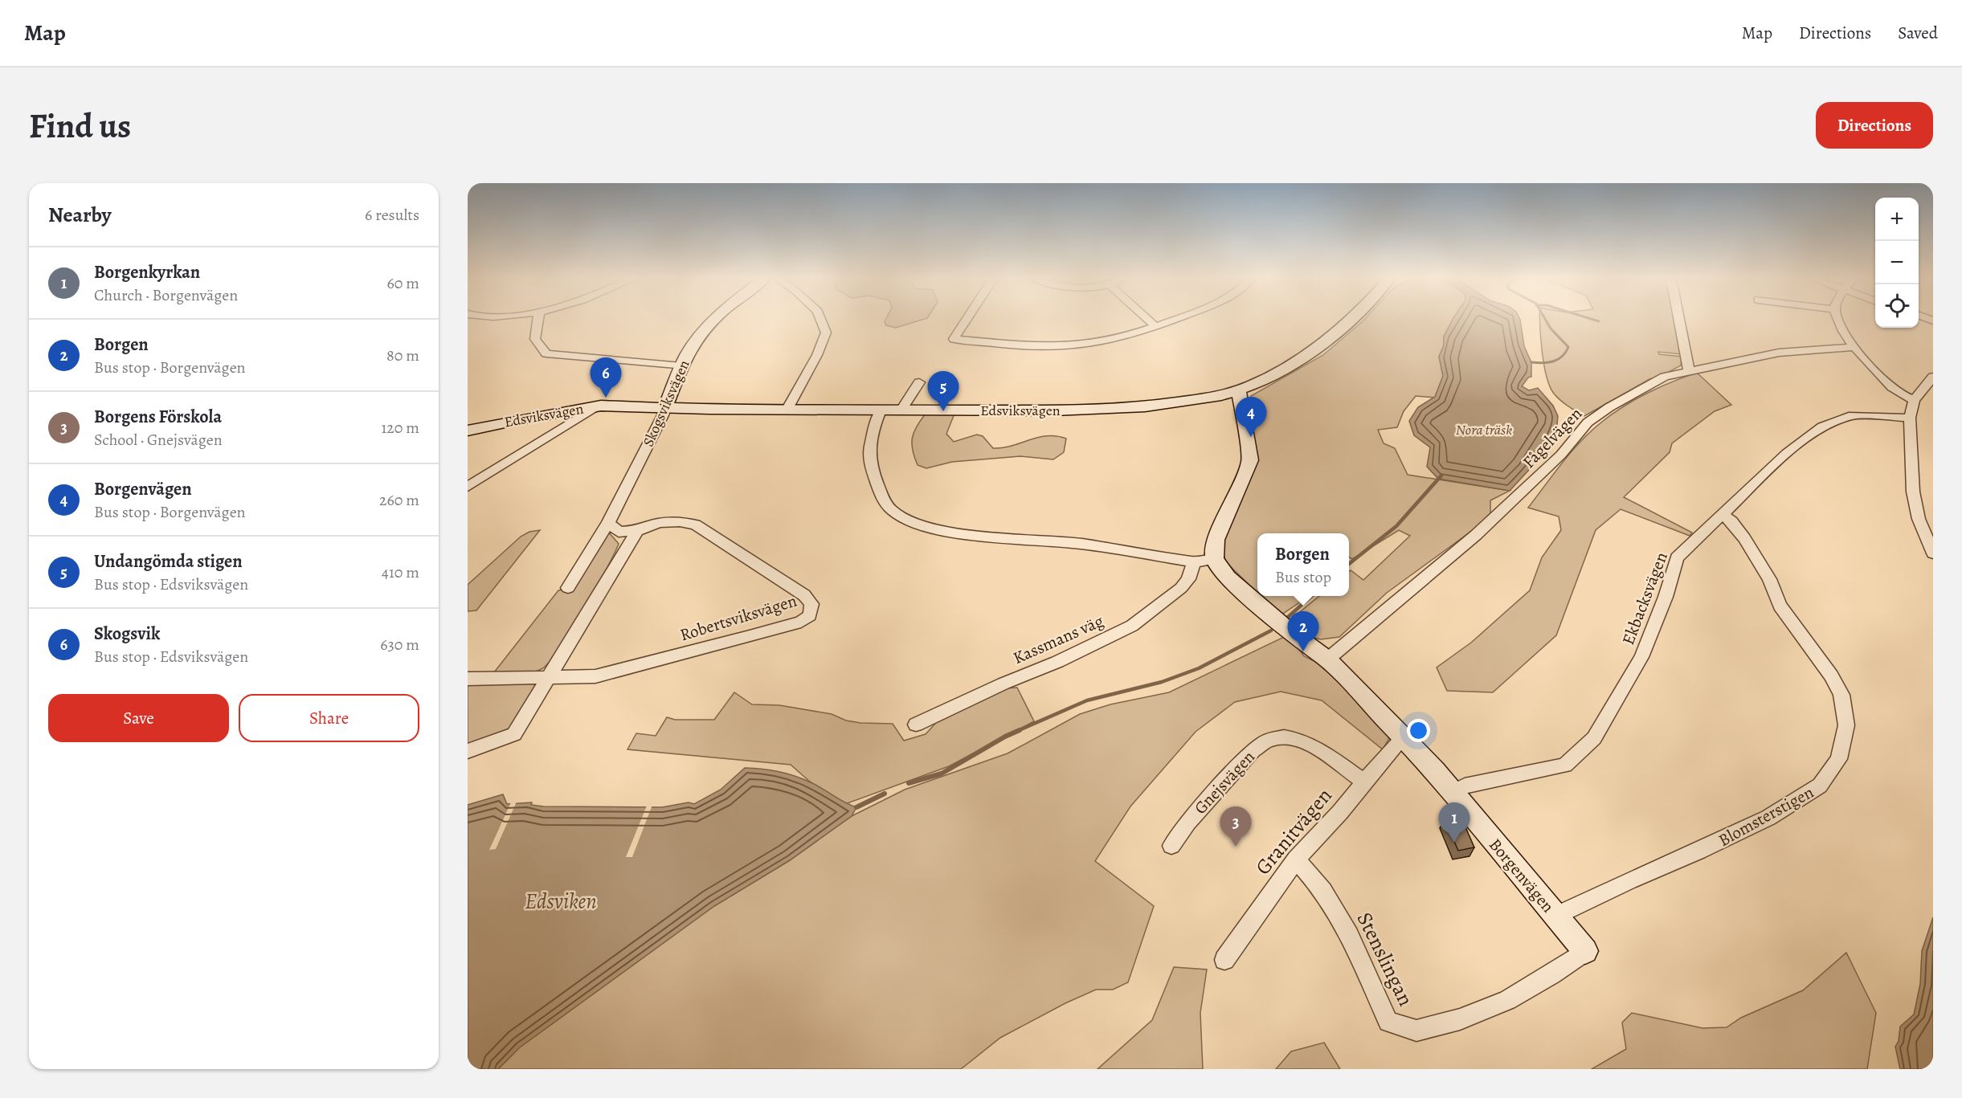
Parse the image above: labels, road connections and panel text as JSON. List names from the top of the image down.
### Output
{
  "streets": {
    "street": [
      "Skogsviksvägen",
      "Edsviksvägen",
      "Fågelvägen",
      "Ekbacksvägen",
      "Robertsviksvägen",
      "Kassmans väg",
      "Gnejsvägen",
      "Blomsterstigen",
      "Granitvägen",
      "Borgenvägen",
      "Stenslingan"
    ]
  },
  "crossings": [
    ["Skogsviksvägen", "Edsviksvägen"],
    ["Fågelvägen", "Borgenvägen"],
    ["Ekbacksvägen", "Blomsterstigen"],
    ["Ekbacksvägen", "Borgenvägen"],
    ["Gnejsvägen", "Granitvägen"],
    ["Blomsterstigen", "Borgenvägen"],
    ["Granitvägen", "Borgenvägen"],
    ["Granitvägen", "Stenslingan"],
    ["Borgenvägen", "Stenslingan"]
  ],
  "water": ["Nora träsk", "Edsviken"],
  "page": {
    "header": "Map",
    "nav": ["Map", "Directions", "Saved"],
    "buttons": [
      "Directions",
      ["Save", "Share"]
    ],
    "title": "Find us",
    "heading": ["Nearby", "6 results"],
    "map_buttons": ["+", "−"],
    "list": [
      {
        "mark": "1",
        "name": "Borgenkyrkan",
        "note": "Church · Borgenvägen",
        "value": "60 m"
      },
      {
        "mark": "2",
        "name": "Borgen",
        "note": "Bus stop · Borgenvägen",
        "value": "80 m"
      },
      {
        "mark": "3",
        "name": "Borgens Förskola",
        "note": "School · Gnejsvägen",
        "value": "120 m"
      },
      {
        "mark": "4",
        "name": "Borgenvägen",
        "note": "Bus stop · Borgenvägen",
        "value": "260 m"
      },
      {
        "mark": "5",
        "name": "Undangömda stigen",
        "note": "Bus stop · Edsviksvägen",
        "value": "410 m"
      },
      {
        "mark": "6",
        "name": "Skogsvik",
        "note": "Bus stop · Edsviksvägen",
        "value": "630 m"
      }
    ],
    "pins": [
      "6",
      "5",
      "4",
      "2",
      "1",
      "3"
    ],
    "popup": ["Borgen", "Bus stop"]
  }
}
